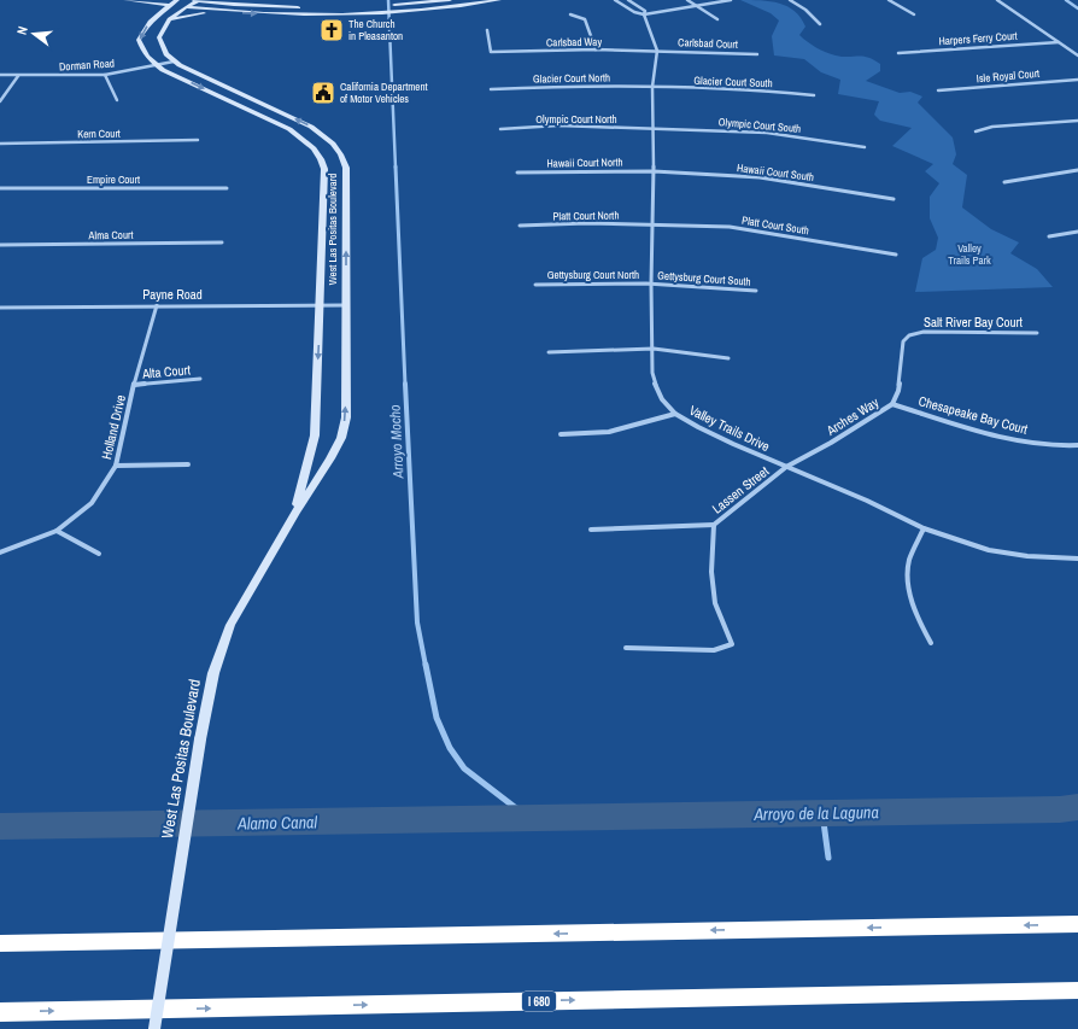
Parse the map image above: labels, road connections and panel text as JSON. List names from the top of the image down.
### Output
{
  "streets": {
    "highway": ["I 680"],
    "main road": ["West Las Positas Boulevard"],
    "street": [
      "Harpers Ferry Court",
      "Carlsbad Way",
      "Carlsbad Court",
      "Dorman Road",
      "Isle Royal Court",
      "Glacier Court North",
      "Glacier Court South",
      "Olympic Court North",
      "Olympic Court South",
      "Kern Court",
      "Hawaii Court North",
      "Hawaii Court South",
      "Empire Court",
      "Platt Court North",
      "Platt Court South",
      "Alma Court",
      "Gettysburg Court North",
      "Gettysburg Court South",
      "Payne Road",
      "Salt River Bay Court",
      "Alta Court",
      "Chesapeake Bay Court",
      "Arches Way",
      "Holland Drive",
      "Valley Trails Drive",
      "Lassen Street"
    ]
  },
  "crossings": [
    ["Carlsbad Way", "Carlsbad Court"],
    ["Carlsbad Way", "Valley Trails Drive"],
    ["Carlsbad Court", "Valley Trails Drive"],
    ["Dorman Road", "West Las Positas Boulevard"],
    ["Glacier Court North", "Glacier Court South"],
    ["Glacier Court North", "Valley Trails Drive"],
    ["Glacier Court South", "Valley Trails Drive"],
    ["Olympic Court North", "Olympic Court South"],
    ["Olympic Court North", "Valley Trails Drive"],
    ["Olympic Court South", "Valley Trails Drive"],
    ["Hawaii Court North", "Hawaii Court South"],
    ["Hawaii Court North", "Valley Trails Drive"],
    ["Hawaii Court South", "Valley Trails Drive"],
    ["Platt Court North", "Platt Court South"],
    ["Platt Court North", "Valley Trails Drive"],
    ["Platt Court South", "Valley Trails Drive"],
    ["West Las Positas Boulevard", "Payne Road"],
    ["Gettysburg Court North", "Gettysburg Court South"],
    ["Gettysburg Court North", "Valley Trails Drive"],
    ["Gettysburg Court South", "Valley Trails Drive"],
    ["Payne Road", "Holland Drive"],
    ["Salt River Bay Court", "Arches Way"],
    ["Alta Court", "Holland Drive"],
    ["Chesapeake Bay Court", "Arches Way"],
    ["Arches Way", "Valley Trails Drive"],
    ["Arches Way", "Lassen Street"],
    ["Valley Trails Drive", "Lassen Street"]
  ],
  "water": ["Arroyo Mocho", "Arroyo de la Laguna", "Alamo Canal"],
  "parks": ["Valley Trails Park"],
  "places": {
    "church": ["The Church in Pleasanton"],
    "public building": ["California Department of Motor Vehicles"]
  },
  "north": "left"
}
